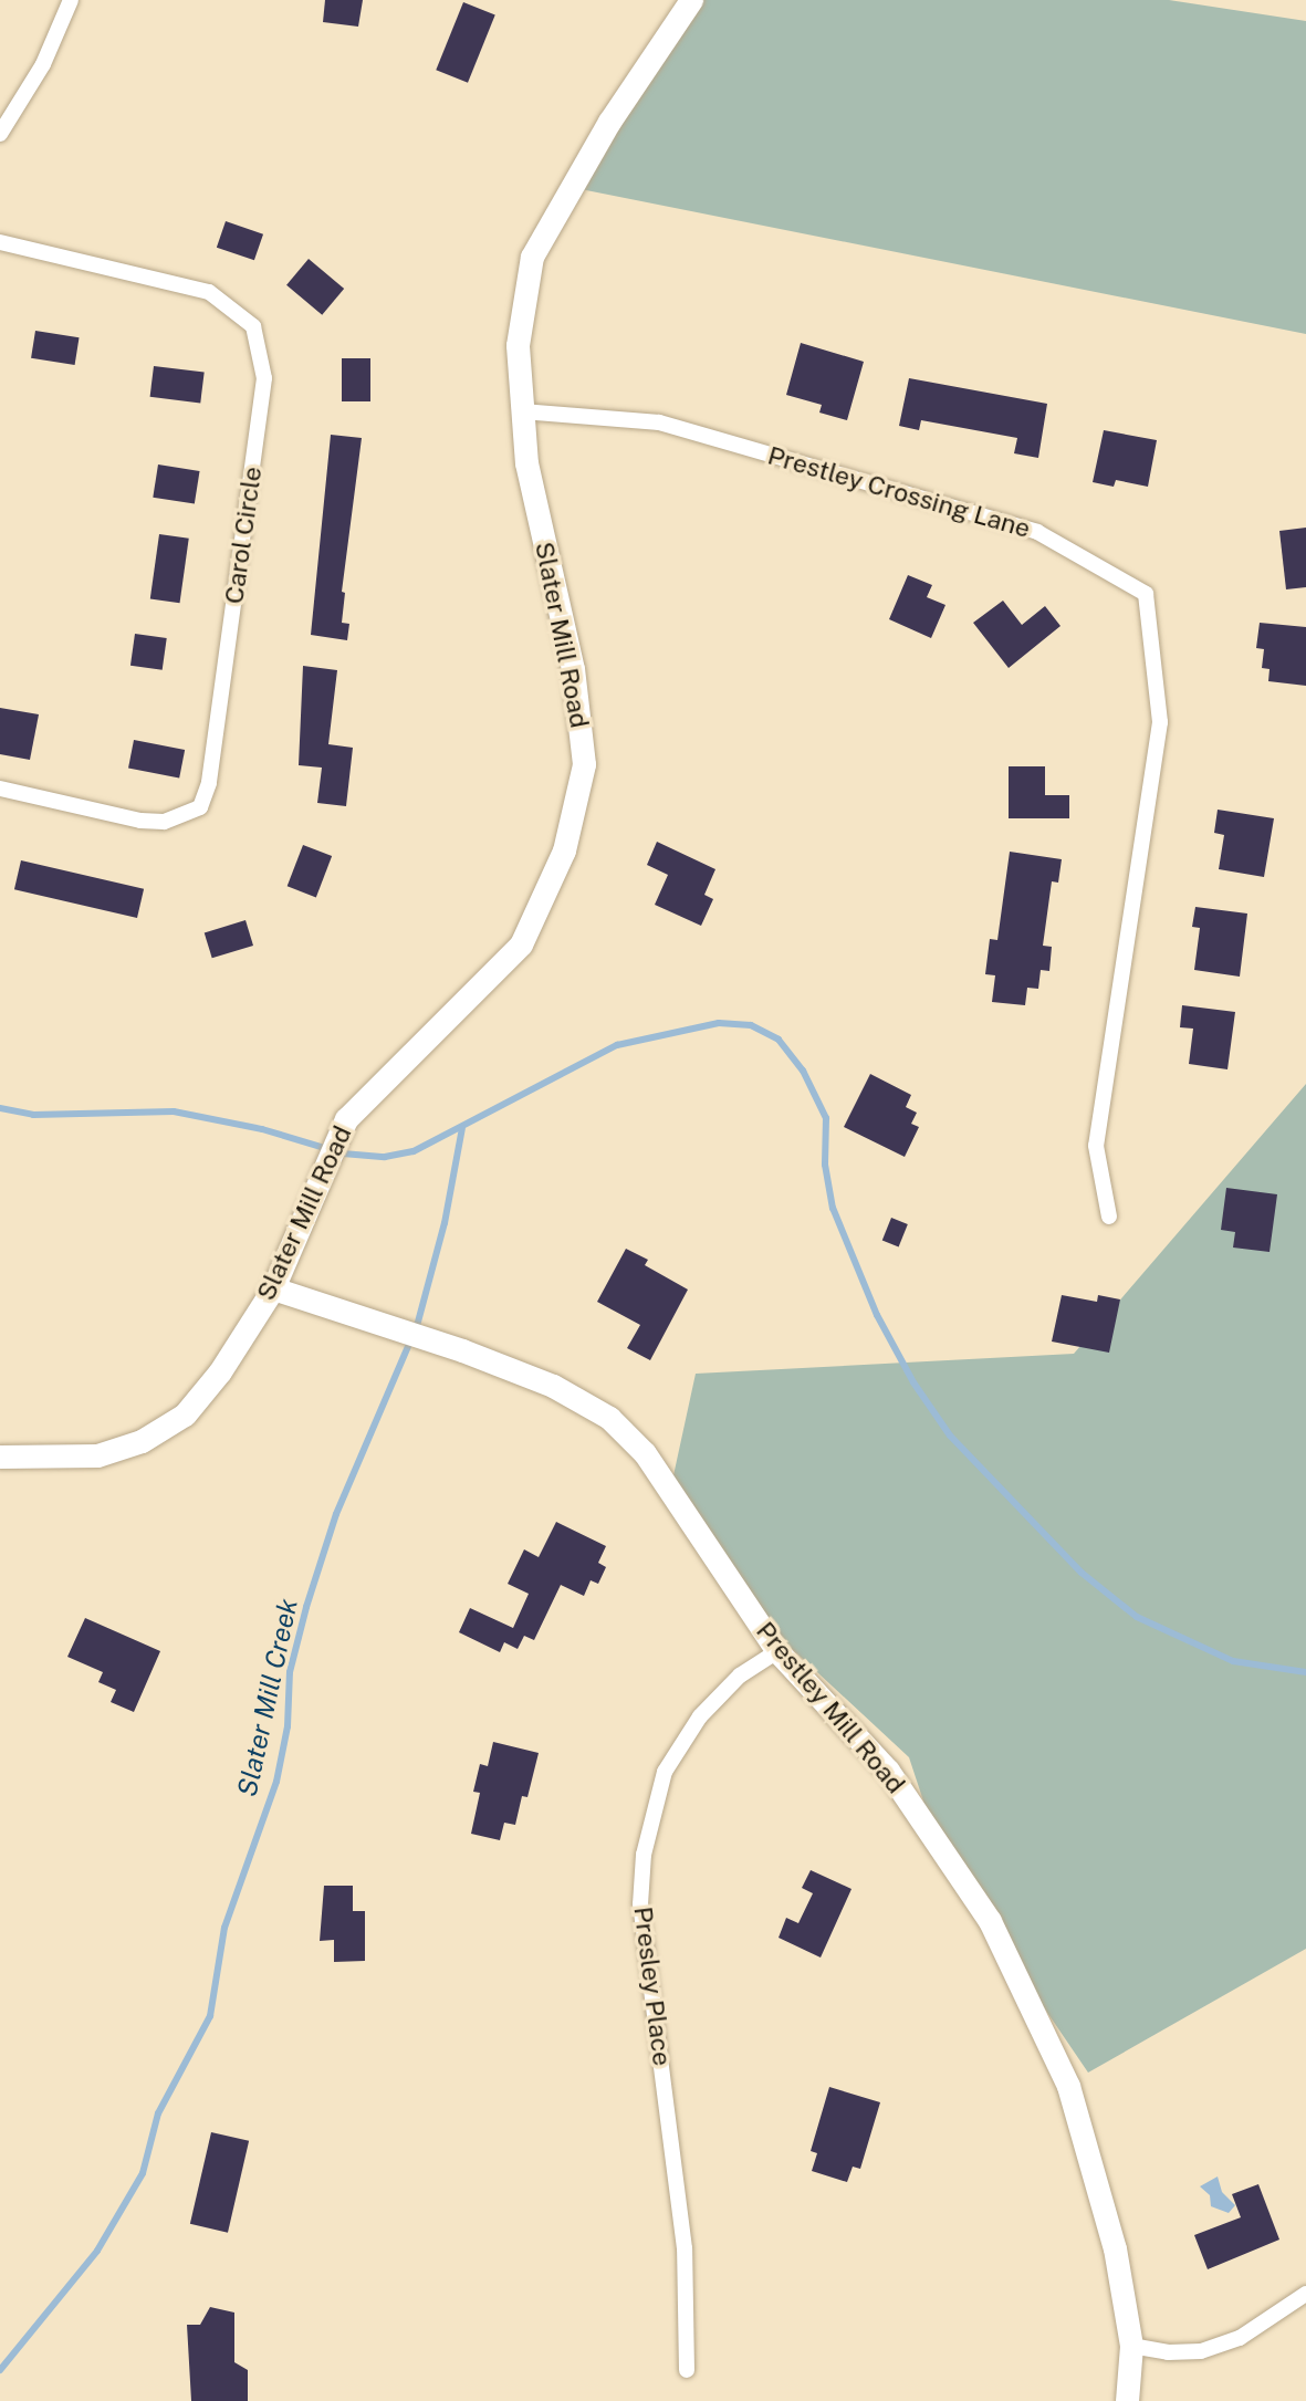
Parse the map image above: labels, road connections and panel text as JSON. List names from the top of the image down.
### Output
{
  "streets": {
    "street": [
      "Prestley Crossing Lane",
      "Carol Circle",
      "Slater Mill Road",
      "Prestley Mill Road",
      "Presley Place"
    ]
  },
  "crossings": [
    ["Prestley Crossing Lane", "Slater Mill Road"],
    ["Slater Mill Road", "Prestley Mill Road"],
    ["Prestley Mill Road", "Presley Place"]
  ],
  "water": ["Slater Mill Creek"]
}
